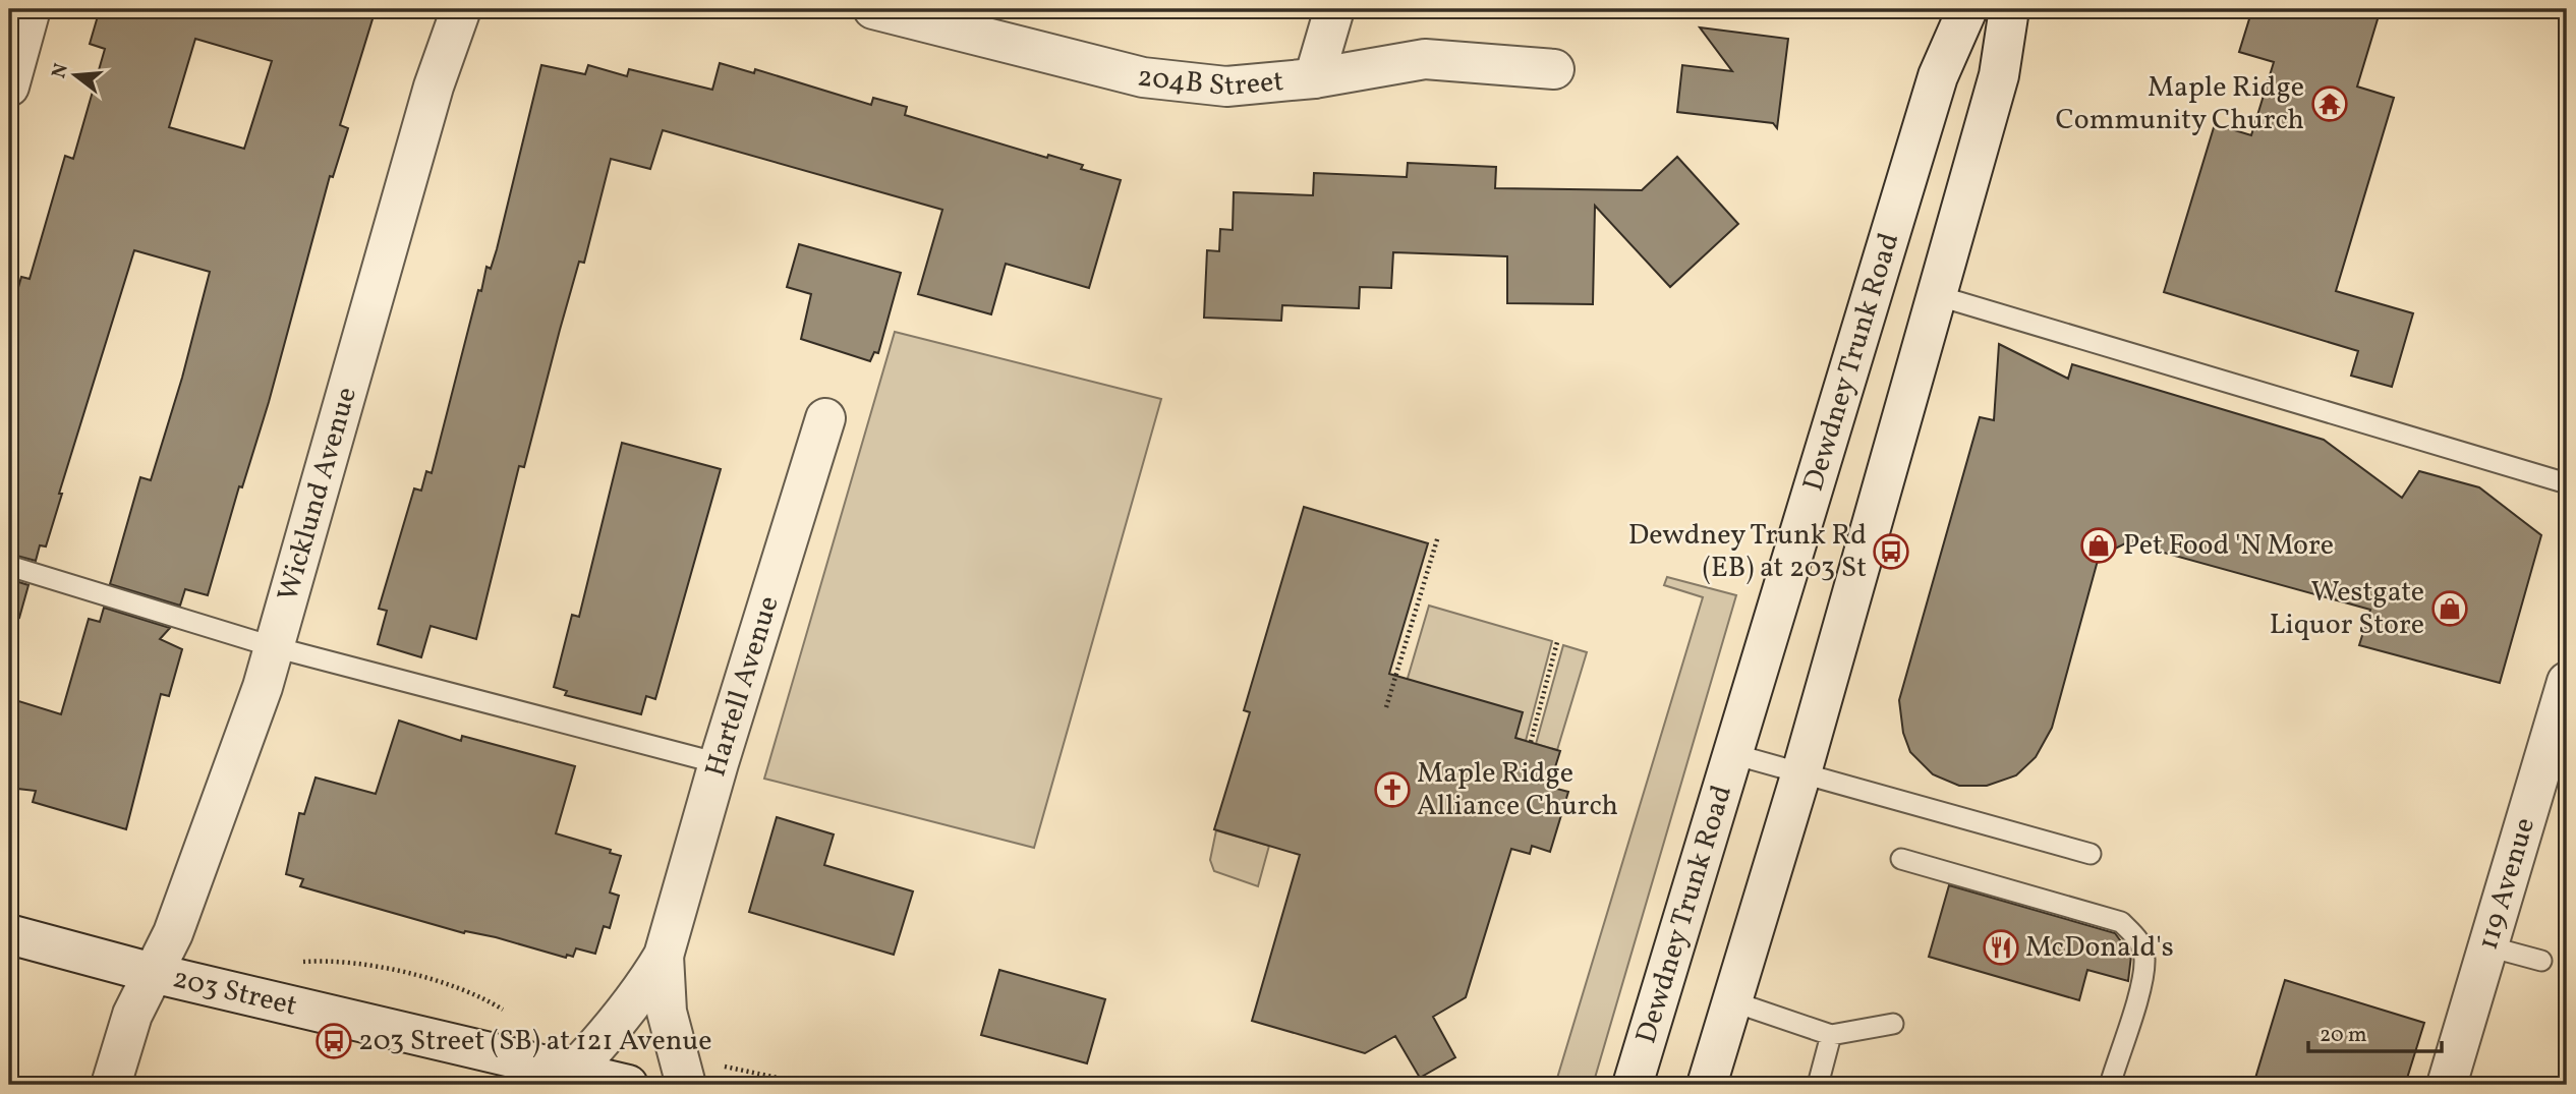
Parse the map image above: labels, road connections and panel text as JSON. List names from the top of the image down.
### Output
{
  "streets": {
    "street": [
      "204B Street",
      "Dewdney Trunk Road",
      "Wicklund Avenue",
      "Hartell Avenue",
      "119 Avenue",
      "203 Street"
    ]
  },
  "crossings": [
    ["Wicklund Avenue", "203 Street"],
    ["Hartell Avenue", "203 Street"]
  ],
  "places": {
    "temple": ["Maple Ridge Community Church"],
    "shop": ["Pet Food 'N More", "Westgate Liquor Store"],
    "bus stop": ["Dewdney Trunk Rd (EB) at 203 St", "203 Street (SB) at 121 Avenue"],
    "church": ["Maple Ridge Alliance Church"],
    "restaurant": ["McDonald's"]
  },
  "scale_bar": "20 m",
  "north": "left"
}
